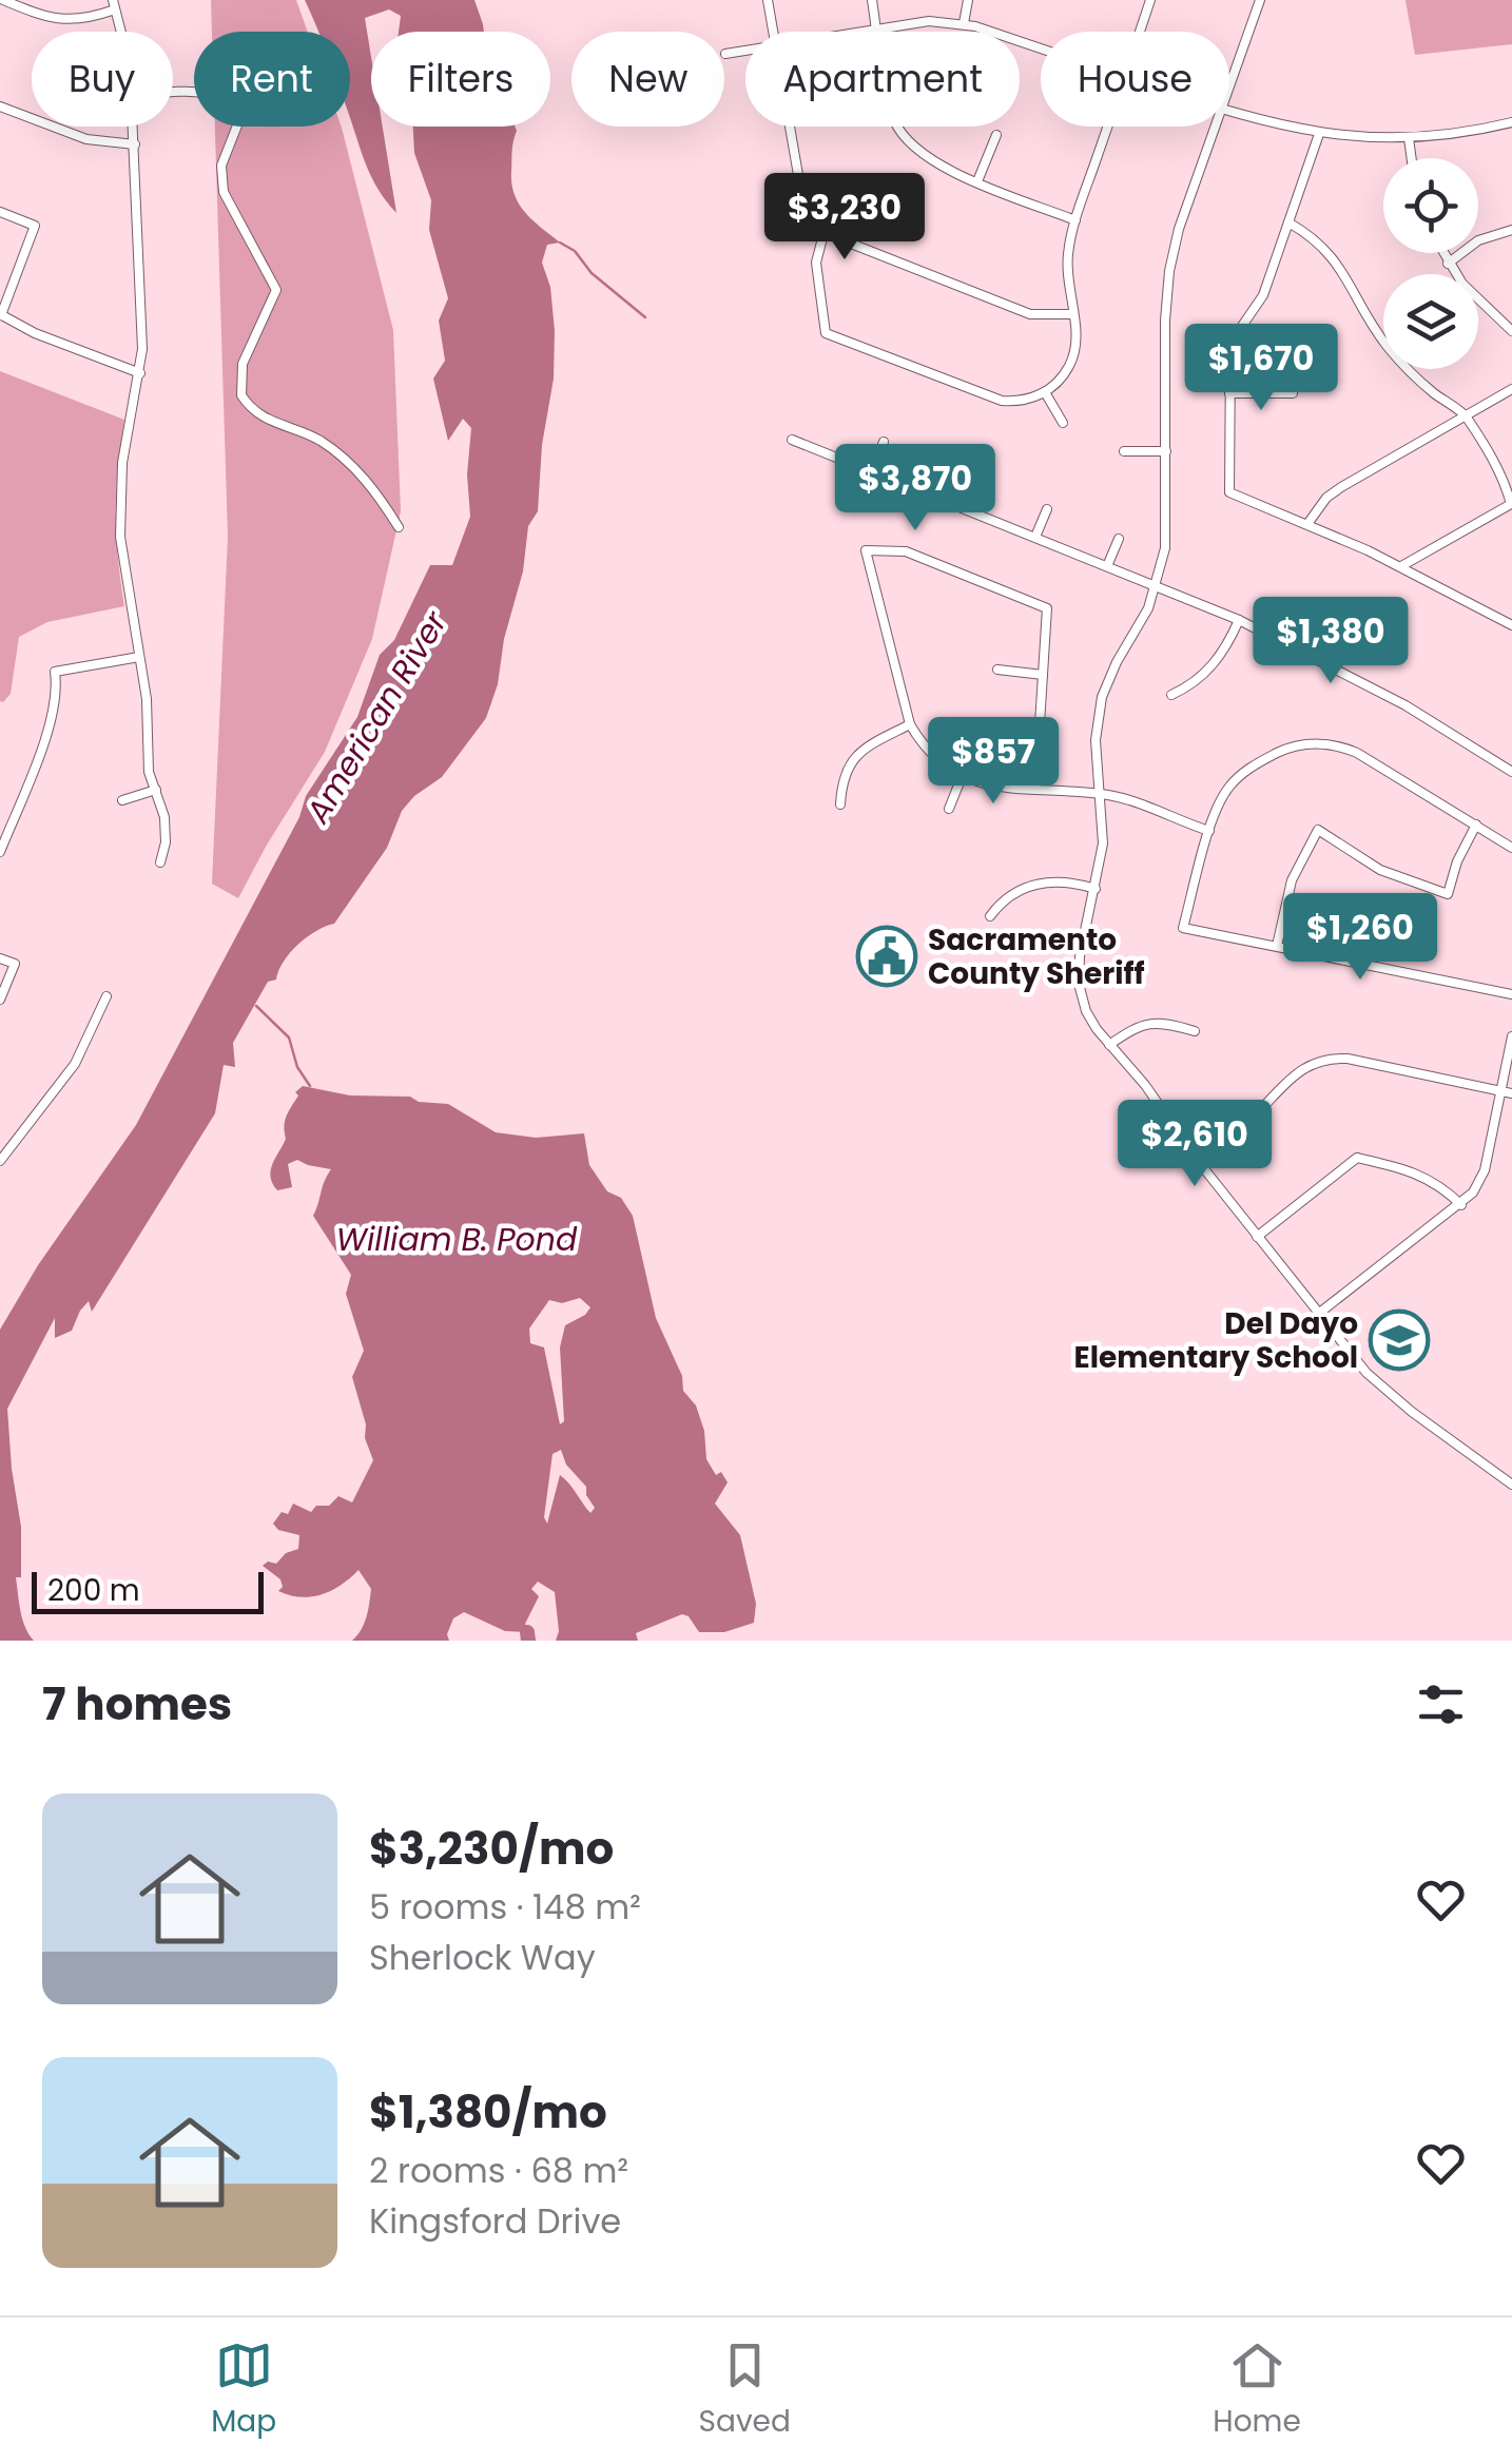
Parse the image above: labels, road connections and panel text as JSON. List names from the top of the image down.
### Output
{
  "water": ["American River", "William B. Pond"],
  "places": {
    "public building": ["Sacramento County Sheriff"],
    "school or university": ["Del Dayo Elementary School"]
  },
  "scale_bar": "200 m",
  "page": {
    "chip": [
      "Buy",
      "Rent",
      "Filters",
      "New",
      "Apartment",
      "House"
    ],
    "price": [
      "$3,230",
      "$1,670",
      "$3,870",
      "$1,380",
      "$857",
      "$1,260",
      "$2,610"
    ],
    "scale": "200 m",
    "heading": "7 homes",
    "list": [
      {
        "name": "$3,230/mo",
        "note": "5 rooms · 148 m² · Sherlock Way"
      },
      {
        "name": "$1,380/mo",
        "note": "2 rooms · 68 m² · Kingsford Drive"
      }
    ],
    "tabs": ["Map", "Saved", "Home"]
  }
}
